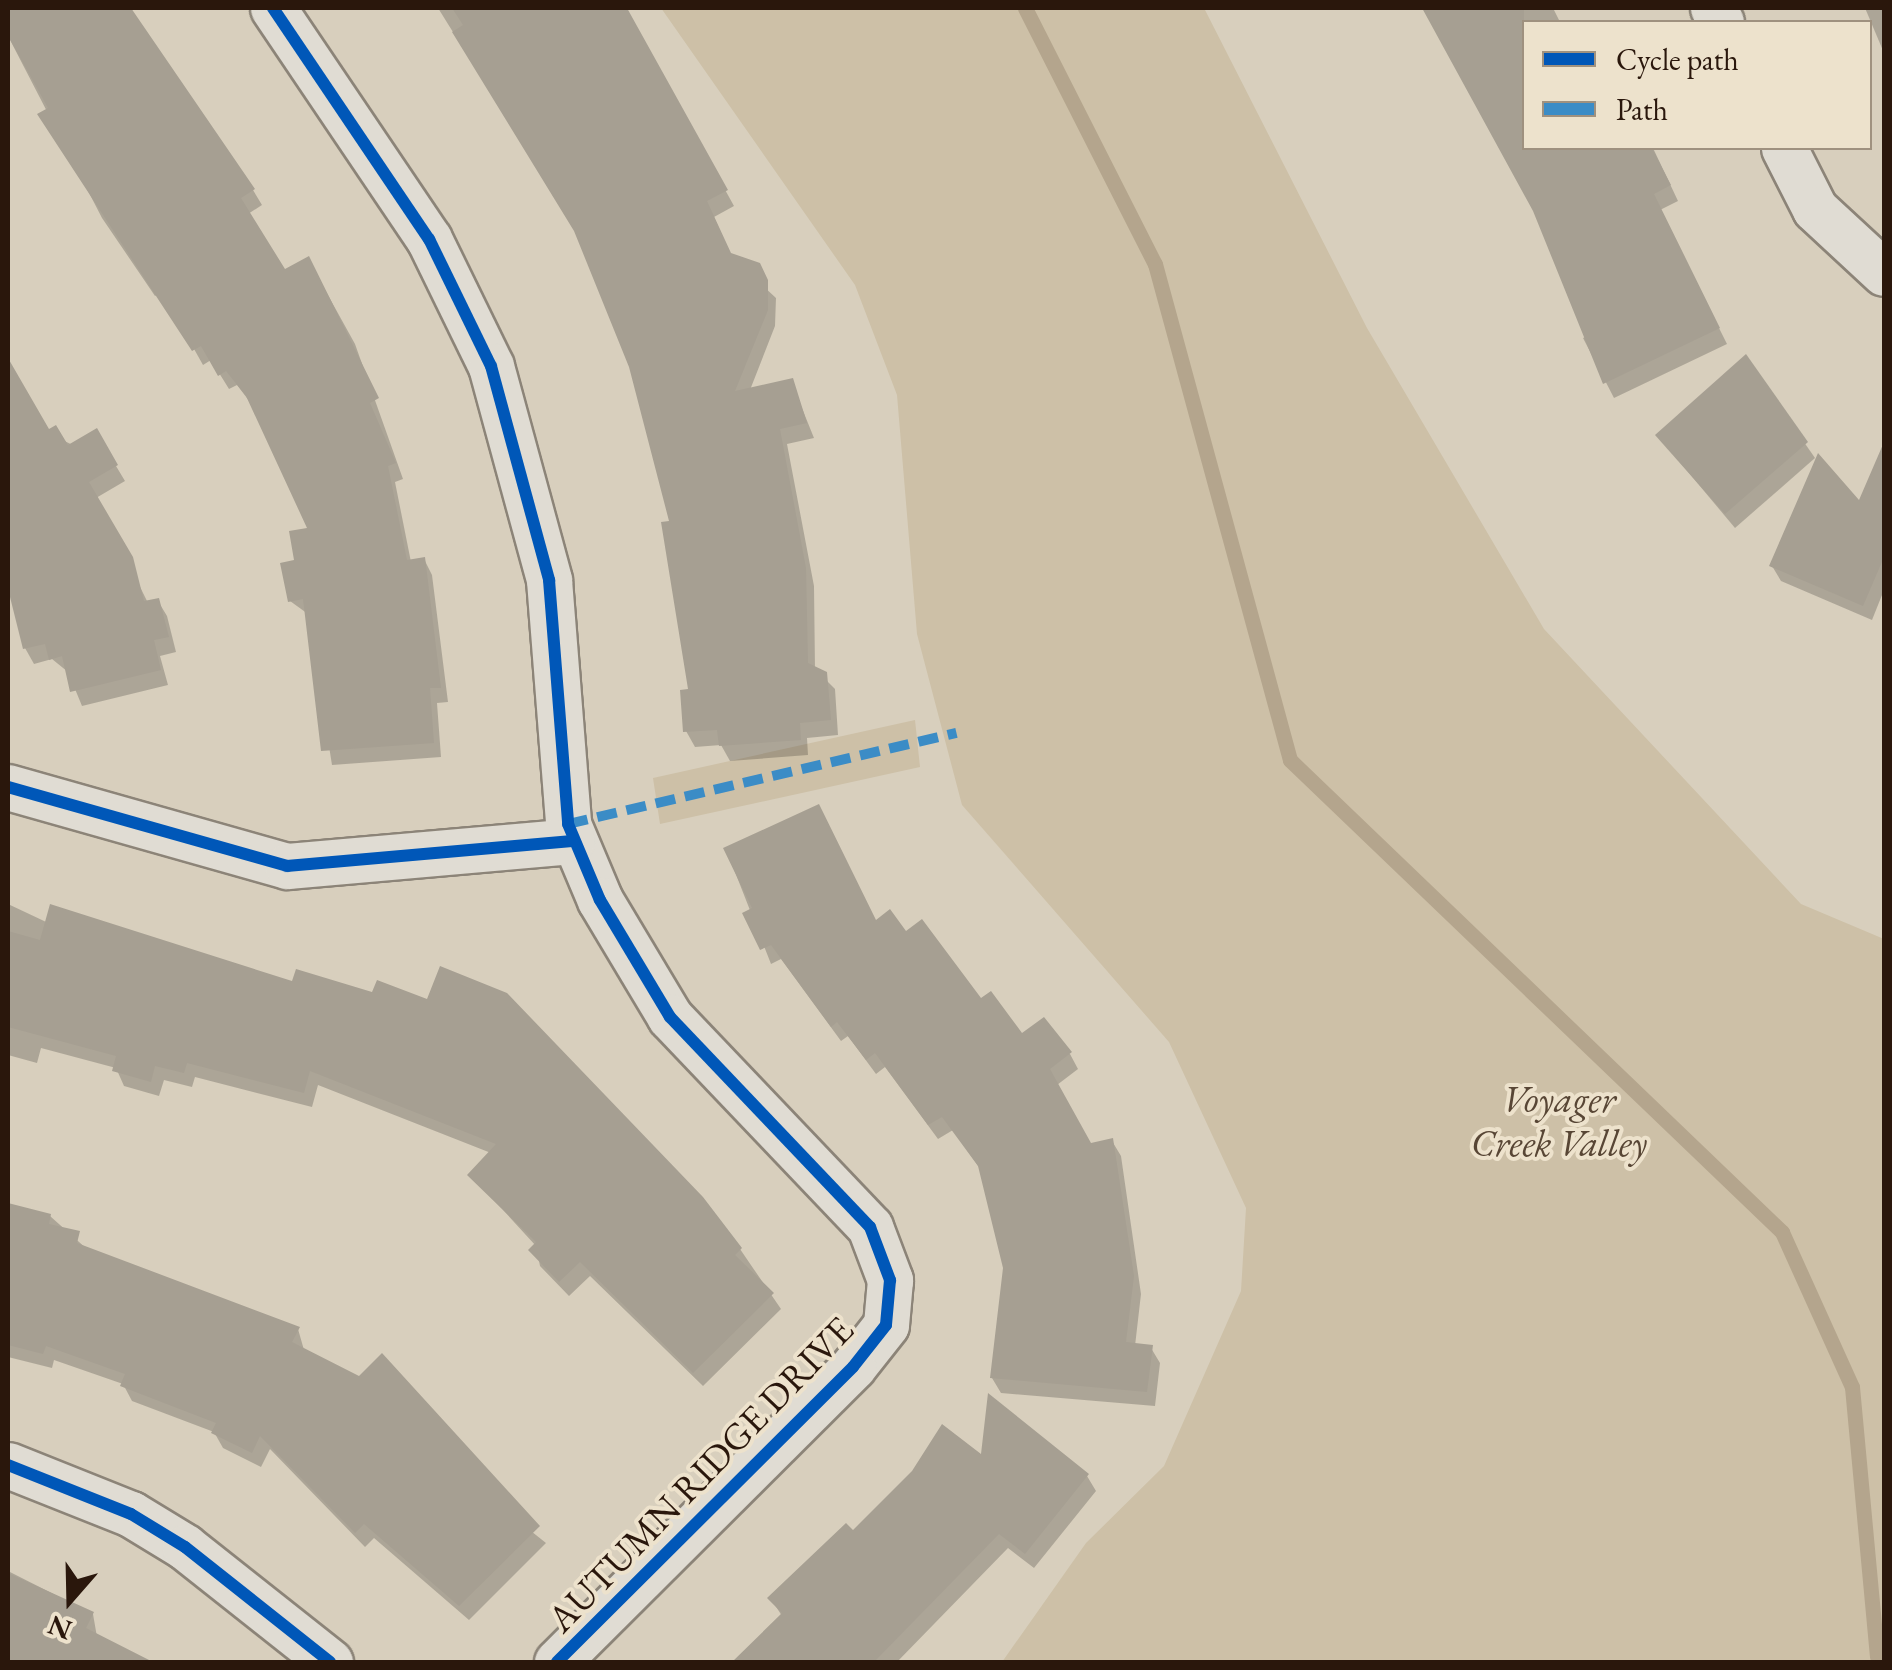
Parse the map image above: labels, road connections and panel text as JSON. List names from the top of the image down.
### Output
{
  "streets": {
    "street": ["AUTUMN RIDGE DRIVE"]
  },
  "parks": ["Voyager Creek Valley"],
  "legend": ["Cycle path", "Path"],
  "north": "bottom"
}
